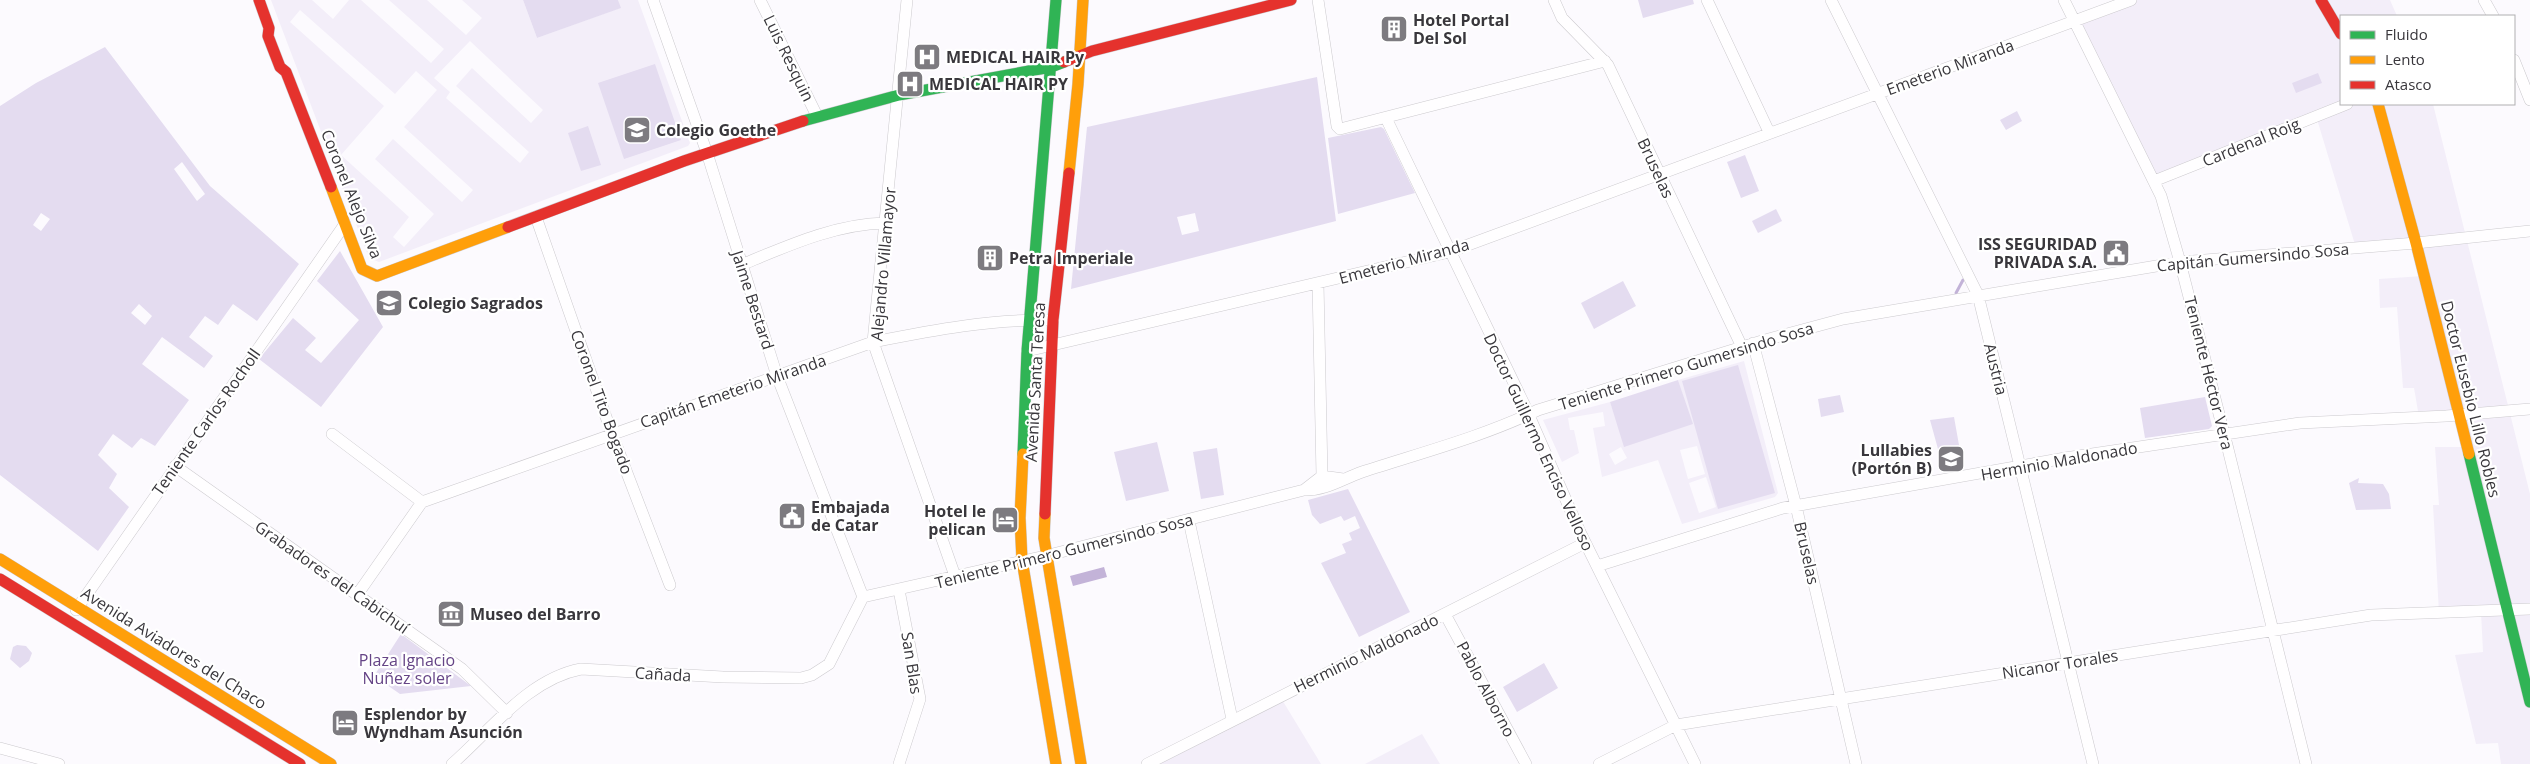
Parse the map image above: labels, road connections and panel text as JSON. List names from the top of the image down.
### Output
{
  "streets": {
    "main road": [
      "Coronel Alejo Silva",
      "Avenida Santa Teresa",
      "Doctor Eusebio Lillo Robles",
      "Avenida Aviadores del Chaco"
    ],
    "street": [
      "Luis Resquin",
      "Emeterio Miranda",
      "Cardenal Roig",
      "Bruselas",
      "Capitán Gumersindo Sosa",
      "Alejandro Villamayor",
      "Jaime Bestard",
      "Teniente Primero Gumersindo Sosa",
      "Austria",
      "Teniente Héctor Vera",
      "Capitán Emeterio Miranda",
      "Coronel Tito Bogado",
      "Teniente Carlos Rocholl",
      "Doctor Guillermo Enciso Velloso",
      "Herminio Maldonado",
      "Grabadores del Cabichuí",
      "San Blas",
      "Nicanor Torales",
      "Cañada",
      "Pablo Alborno"
    ]
  },
  "crossings": [
    ["Luis Resquin", "Coronel Alejo Silva"],
    ["Emeterio Miranda", "Bruselas"],
    ["Emeterio Miranda", "Austria"],
    ["Emeterio Miranda", "Teniente Héctor Vera"],
    ["Emeterio Miranda", "Avenida Santa Teresa"],
    ["Emeterio Miranda", "Doctor Guillermo Enciso Velloso"],
    ["Cardenal Roig", "Teniente Héctor Vera"],
    ["Bruselas", "Teniente Primero Gumersindo Sosa"],
    ["Bruselas", "Herminio Maldonado"],
    ["Bruselas", "Nicanor Torales"],
    ["Coronel Alejo Silva", "Alejandro Villamayor"],
    ["Coronel Alejo Silva", "Jaime Bestard"],
    ["Coronel Alejo Silva", "Avenida Santa Teresa"],
    ["Coronel Alejo Silva", "Coronel Tito Bogado"],
    ["Coronel Alejo Silva", "Teniente Carlos Rocholl"],
    ["Capitán Gumersindo Sosa", "Teniente Primero Gumersindo Sosa"],
    ["Capitán Gumersindo Sosa", "Austria"],
    ["Capitán Gumersindo Sosa", "Teniente Héctor Vera"],
    ["Capitán Gumersindo Sosa", "Doctor Eusebio Lillo Robles"],
    ["Alejandro Villamayor", "Teniente Primero Gumersindo Sosa"],
    ["Alejandro Villamayor", "Capitán Emeterio Miranda"],
    ["Jaime Bestard", "Teniente Primero Gumersindo Sosa"],
    ["Jaime Bestard", "Capitán Emeterio Miranda"],
    ["Jaime Bestard", "Cañada"],
    ["Teniente Primero Gumersindo Sosa", "Austria"],
    ["Teniente Primero Gumersindo Sosa", "Avenida Santa Teresa"],
    ["Teniente Primero Gumersindo Sosa", "Doctor Guillermo Enciso Velloso"],
    ["Teniente Primero Gumersindo Sosa", "San Blas"],
    ["Teniente Primero Gumersindo Sosa", "Cañada"],
    ["Austria", "Herminio Maldonado"],
    ["Austria", "Nicanor Torales"],
    ["Teniente Héctor Vera", "Herminio Maldonado"],
    ["Teniente Héctor Vera", "Nicanor Torales"],
    ["Avenida Santa Teresa", "Capitán Emeterio Miranda"],
    ["Capitán Emeterio Miranda", "Coronel Tito Bogado"],
    ["Doctor Eusebio Lillo Robles", "Herminio Maldonado"],
    ["Doctor Eusebio Lillo Robles", "Nicanor Torales"],
    ["Teniente Carlos Rocholl", "Grabadores del Cabichuí"],
    ["Teniente Carlos Rocholl", "Avenida Aviadores del Chaco"],
    ["Doctor Guillermo Enciso Velloso", "Herminio Maldonado"],
    ["Doctor Guillermo Enciso Velloso", "Nicanor Torales"],
    ["Herminio Maldonado", "Pablo Alborno"],
    ["Grabadores del Cabichuí", "Cañada"]
  ],
  "parks": ["Plaza Ignacio Nuñez soler"],
  "places": {
    "building": ["Hotel Portal Del Sol", "Petra Imperiale"],
    "hospital": ["MEDICAL HAIR Py", "MEDICAL HAIR PY"],
    "school or university": ["Colegio Goethe", "Colegio Sagrados", "Lullabies (Portón B)"],
    "public building": ["ISS SEGURIDAD PRIVADA S.A.", "Embajada de Catar"],
    "hotel": ["Hotel le pelican", "Esplendor by Wyndham Asunción"],
    "museum": ["Museo del Barro"]
  },
  "legend": ["Fluido", "Lento", "Atasco"]
}
